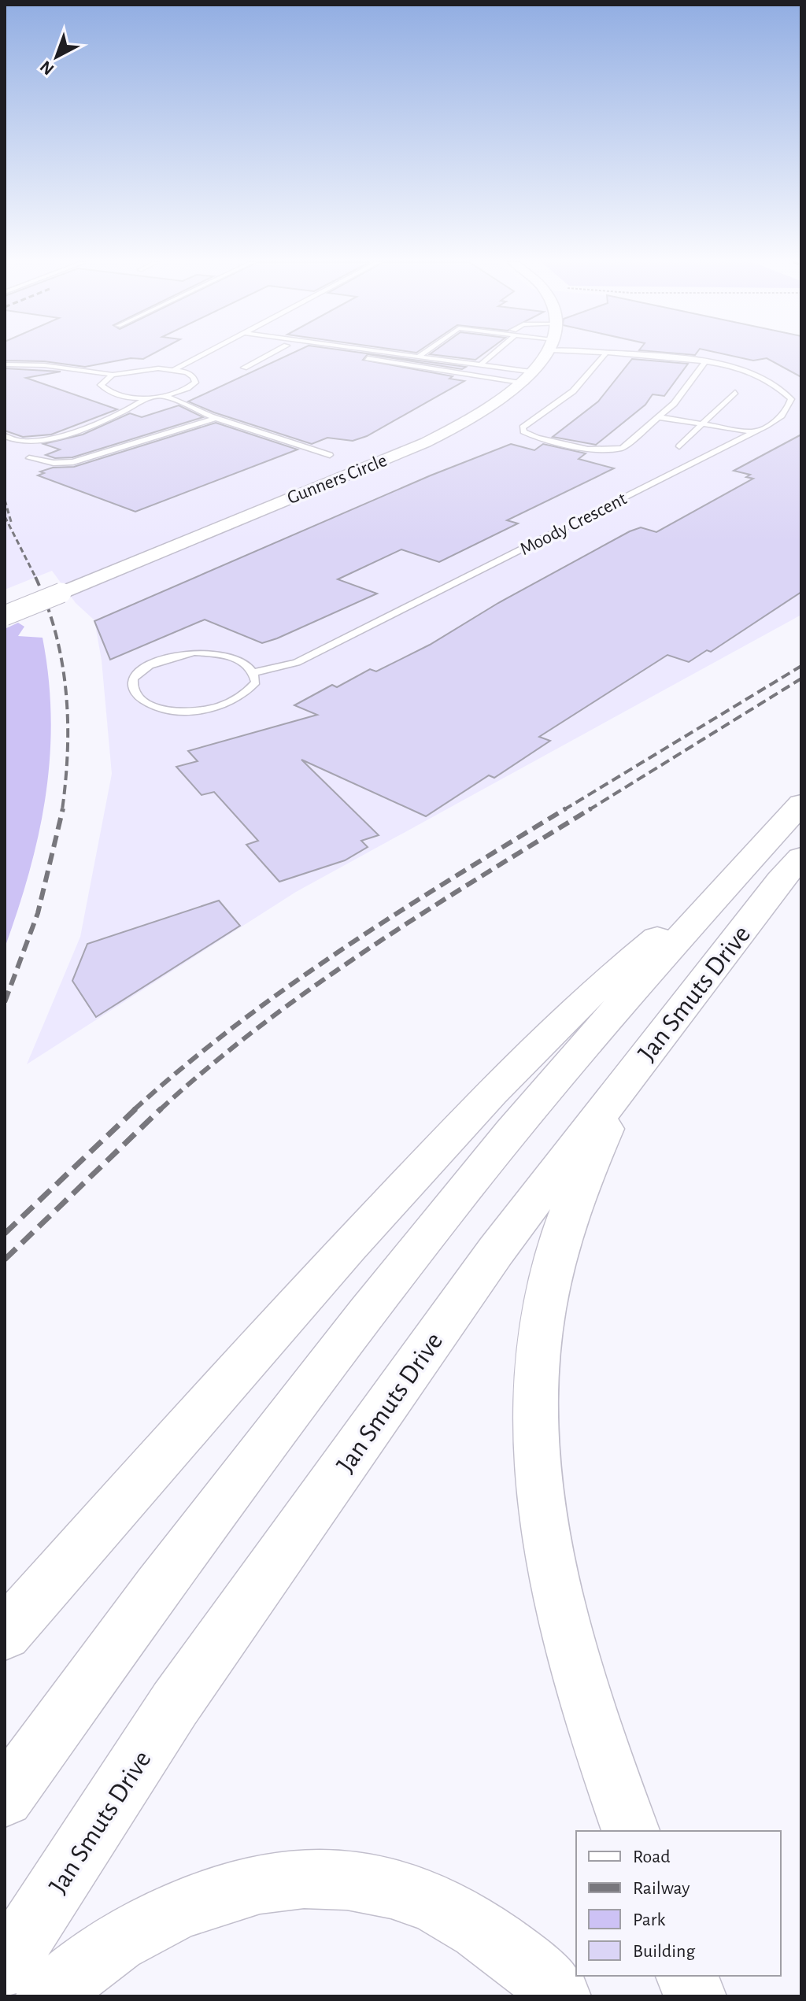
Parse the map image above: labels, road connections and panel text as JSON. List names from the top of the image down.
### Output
{
  "streets": {
    "main road": ["Jan Smuts Drive"],
    "street": ["Gunners Circle"],
    "lane": ["Moody Crescent"]
  },
  "legend": [
    "Road",
    "Railway",
    "Park",
    "Building"
  ],
  "north": "bottom left"
}
